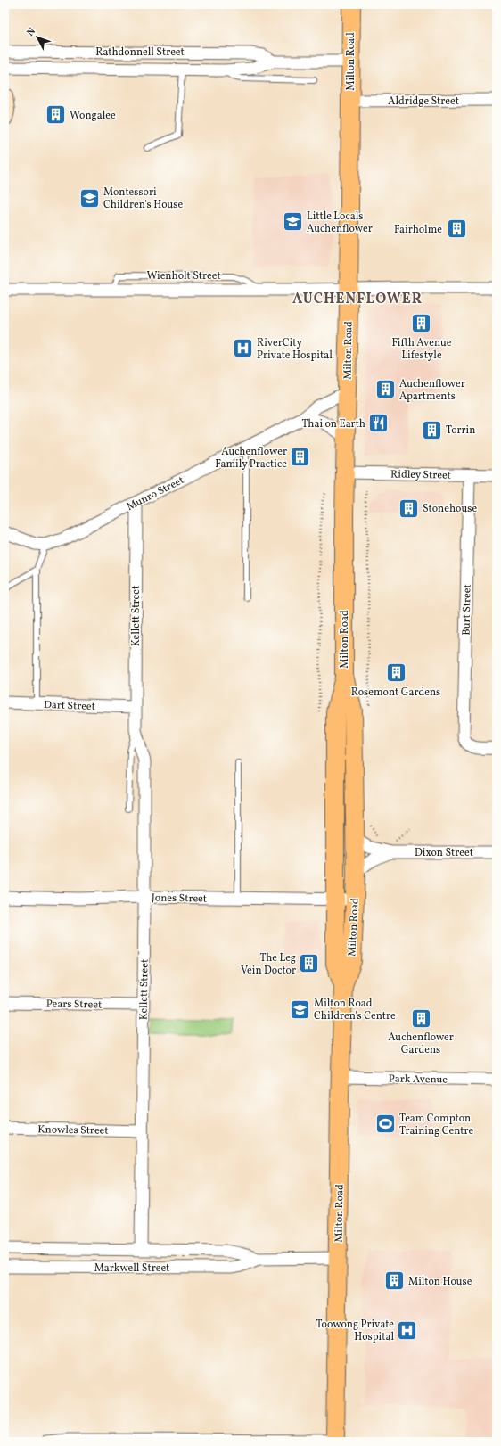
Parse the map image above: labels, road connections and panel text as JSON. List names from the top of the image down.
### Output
{
  "streets": {
    "main road": ["Milton Road"],
    "street": [
      "Rathdonnell Street",
      "Aldridge Street",
      "Wienholt Street",
      "Ridley Street",
      "Munro Street",
      "Burt Street",
      "Kellett Street",
      "Dart Street",
      "Dixon Street",
      "Jones Street",
      "Pears Street",
      "Park Avenue",
      "Knowles Street",
      "Markwell Street"
    ]
  },
  "crossings": [
    ["Rathdonnell Street", "Milton Road"],
    ["Milton Road", "Aldridge Street"],
    ["Milton Road", "Wienholt Street"],
    ["Milton Road", "Ridley Street"],
    ["Milton Road", "Munro Street"],
    ["Milton Road", "Dixon Street"],
    ["Milton Road", "Jones Street"],
    ["Milton Road", "Park Avenue"],
    ["Milton Road", "Markwell Street"],
    ["Ridley Street", "Burt Street"],
    ["Munro Street", "Kellett Street"],
    ["Kellett Street", "Dart Street"],
    ["Kellett Street", "Jones Street"],
    ["Kellett Street", "Pears Street"],
    ["Kellett Street", "Knowles Street"],
    ["Kellett Street", "Markwell Street"]
  ],
  "districts": ["AUCHENFLOWER"],
  "places": {
    "building": [
      "Wongalee",
      "Fairholme",
      "Fifth Avenue Lifestyle",
      "Auchenflower Apartments",
      "Torrin",
      "Auchenflower Family Practice",
      "Stonehouse",
      "Rosemont Gardens",
      "The Leg Vein Doctor",
      "Auchenflower Gardens",
      "Milton House"
    ],
    "school or university": ["Montessori Children's House", "Little Locals Auchenflower", "Milton Road Children's Centre"],
    "hospital": ["RiverCity Private Hospital", "Toowong Private Hospital"],
    "restaurant": ["Thai on Earth"],
    "sports": ["Team Compton Training Centre"]
  },
  "north": "top left"
}
